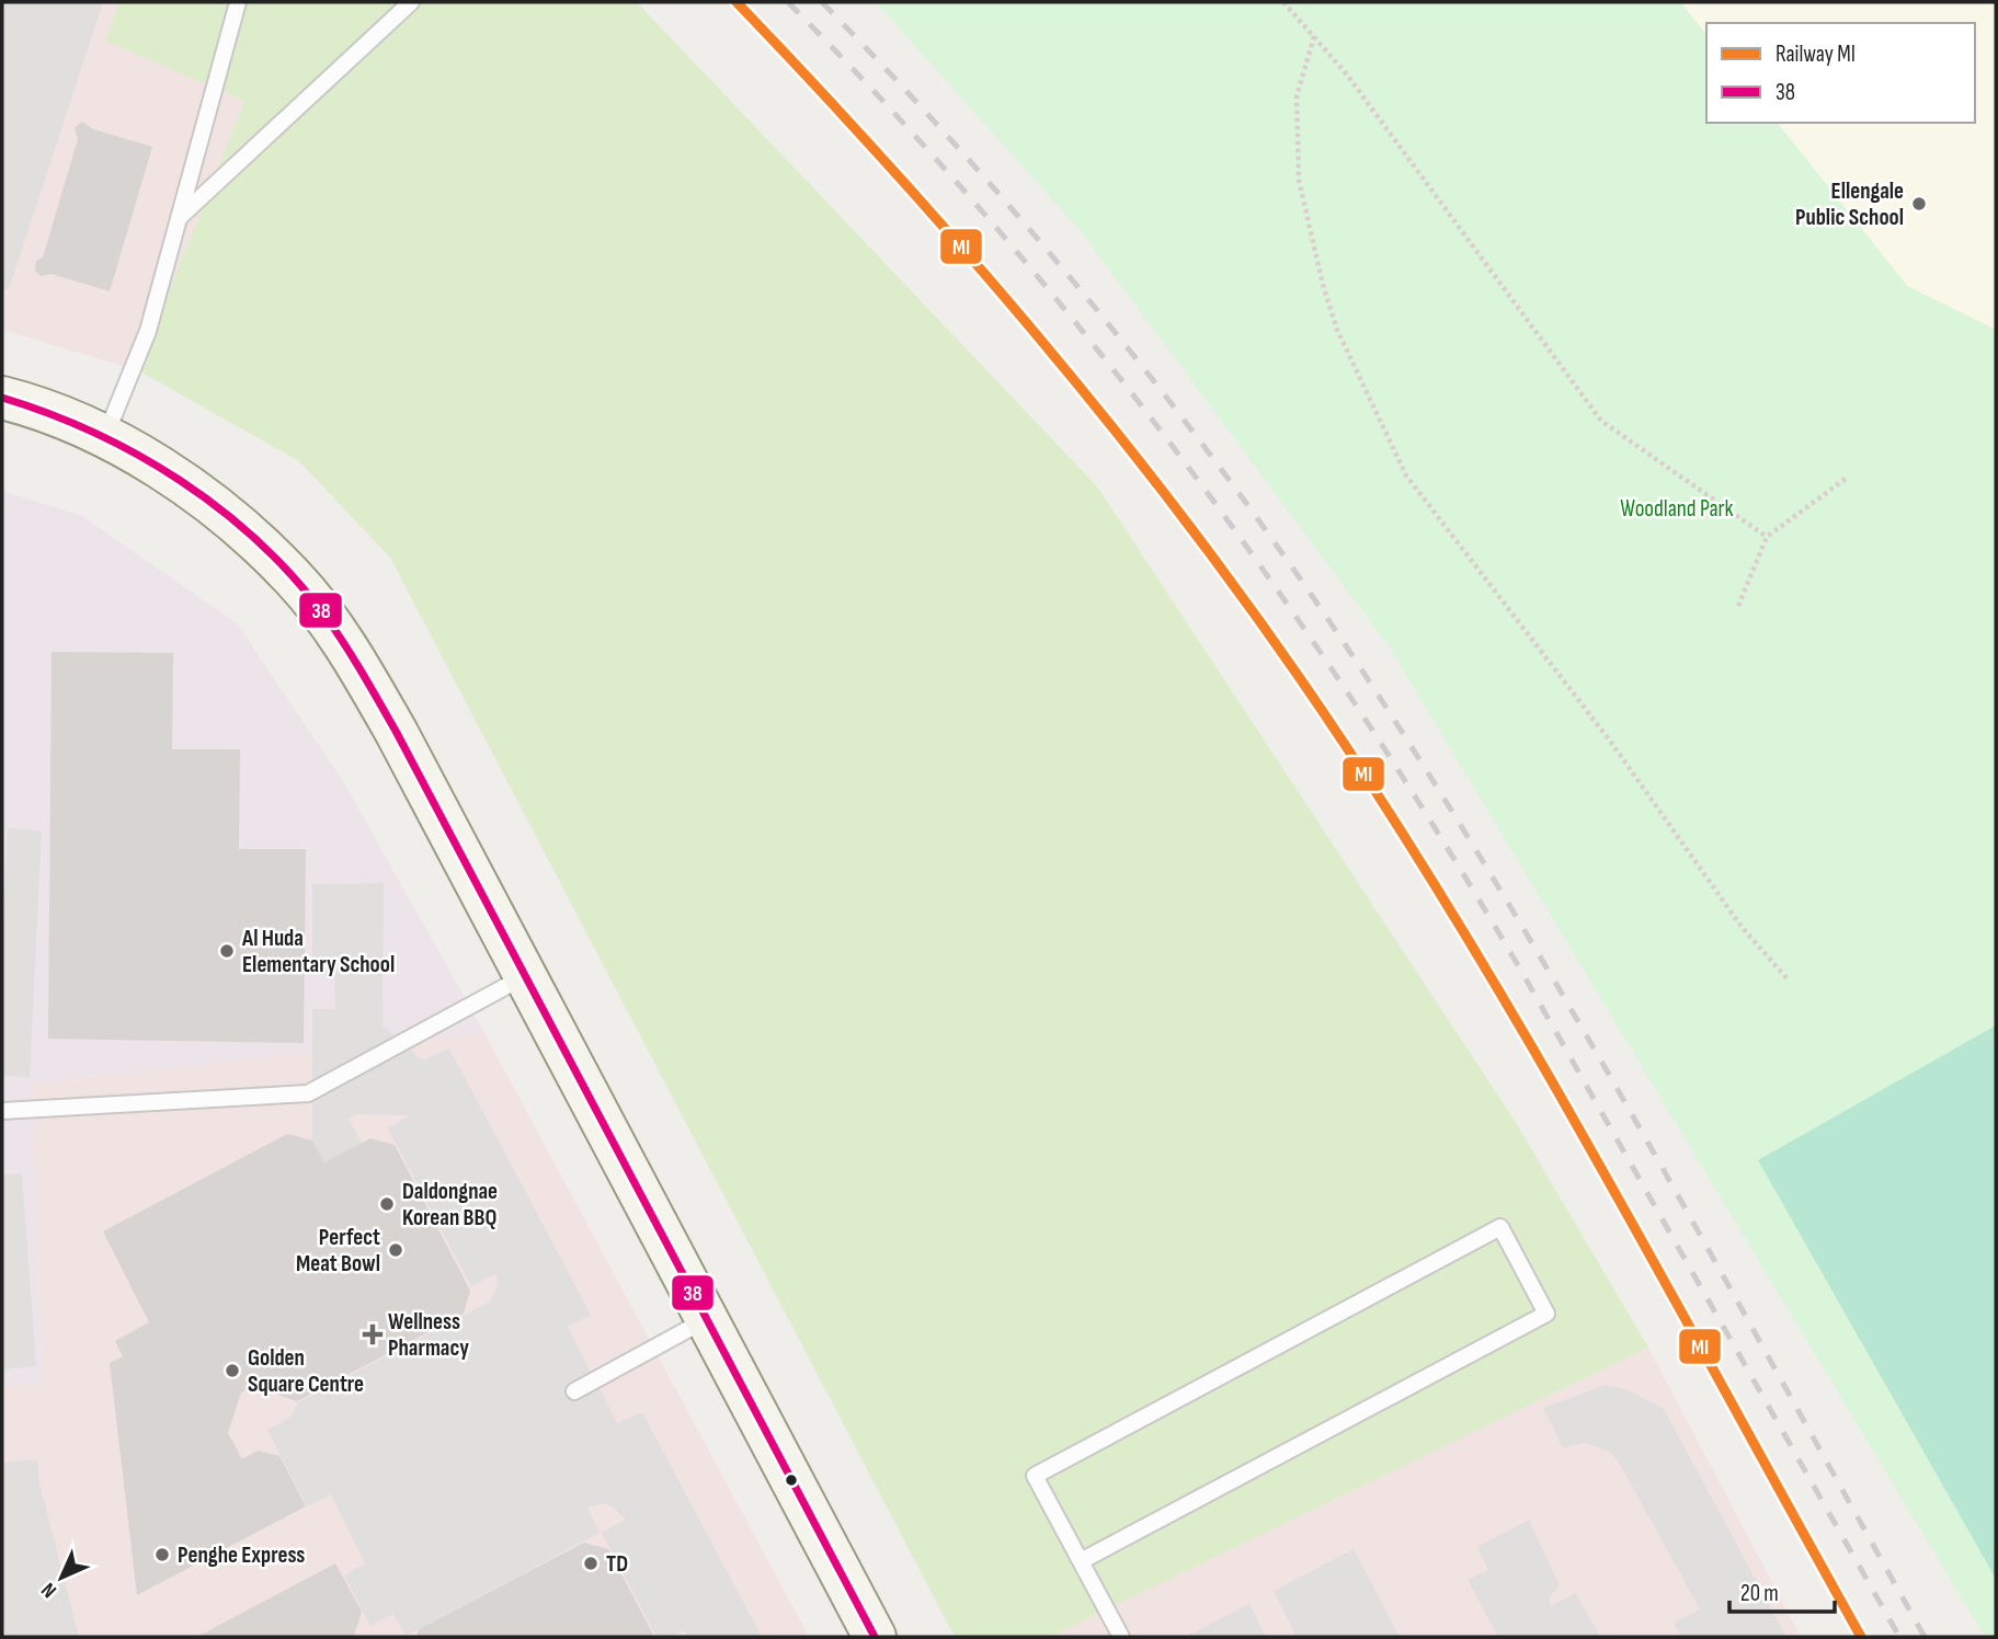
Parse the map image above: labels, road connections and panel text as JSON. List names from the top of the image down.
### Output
{
  "parks": ["Woodland Park"],
  "places": {
    "other": [
      "Ellengale Public School",
      "Al Huda Elementary School",
      "Daldongnae Korean BBQ",
      "Perfect Meat Bowl",
      "Golden Square Centre",
      "Penghe Express",
      "TD"
    ],
    "health": ["Wellness Pharmacy"]
  },
  "lines": ["rail line MI", "transit line 38"],
  "legend": ["Railway MI", "38"],
  "scale_bar": "20 m",
  "north": "bottom left"
}
